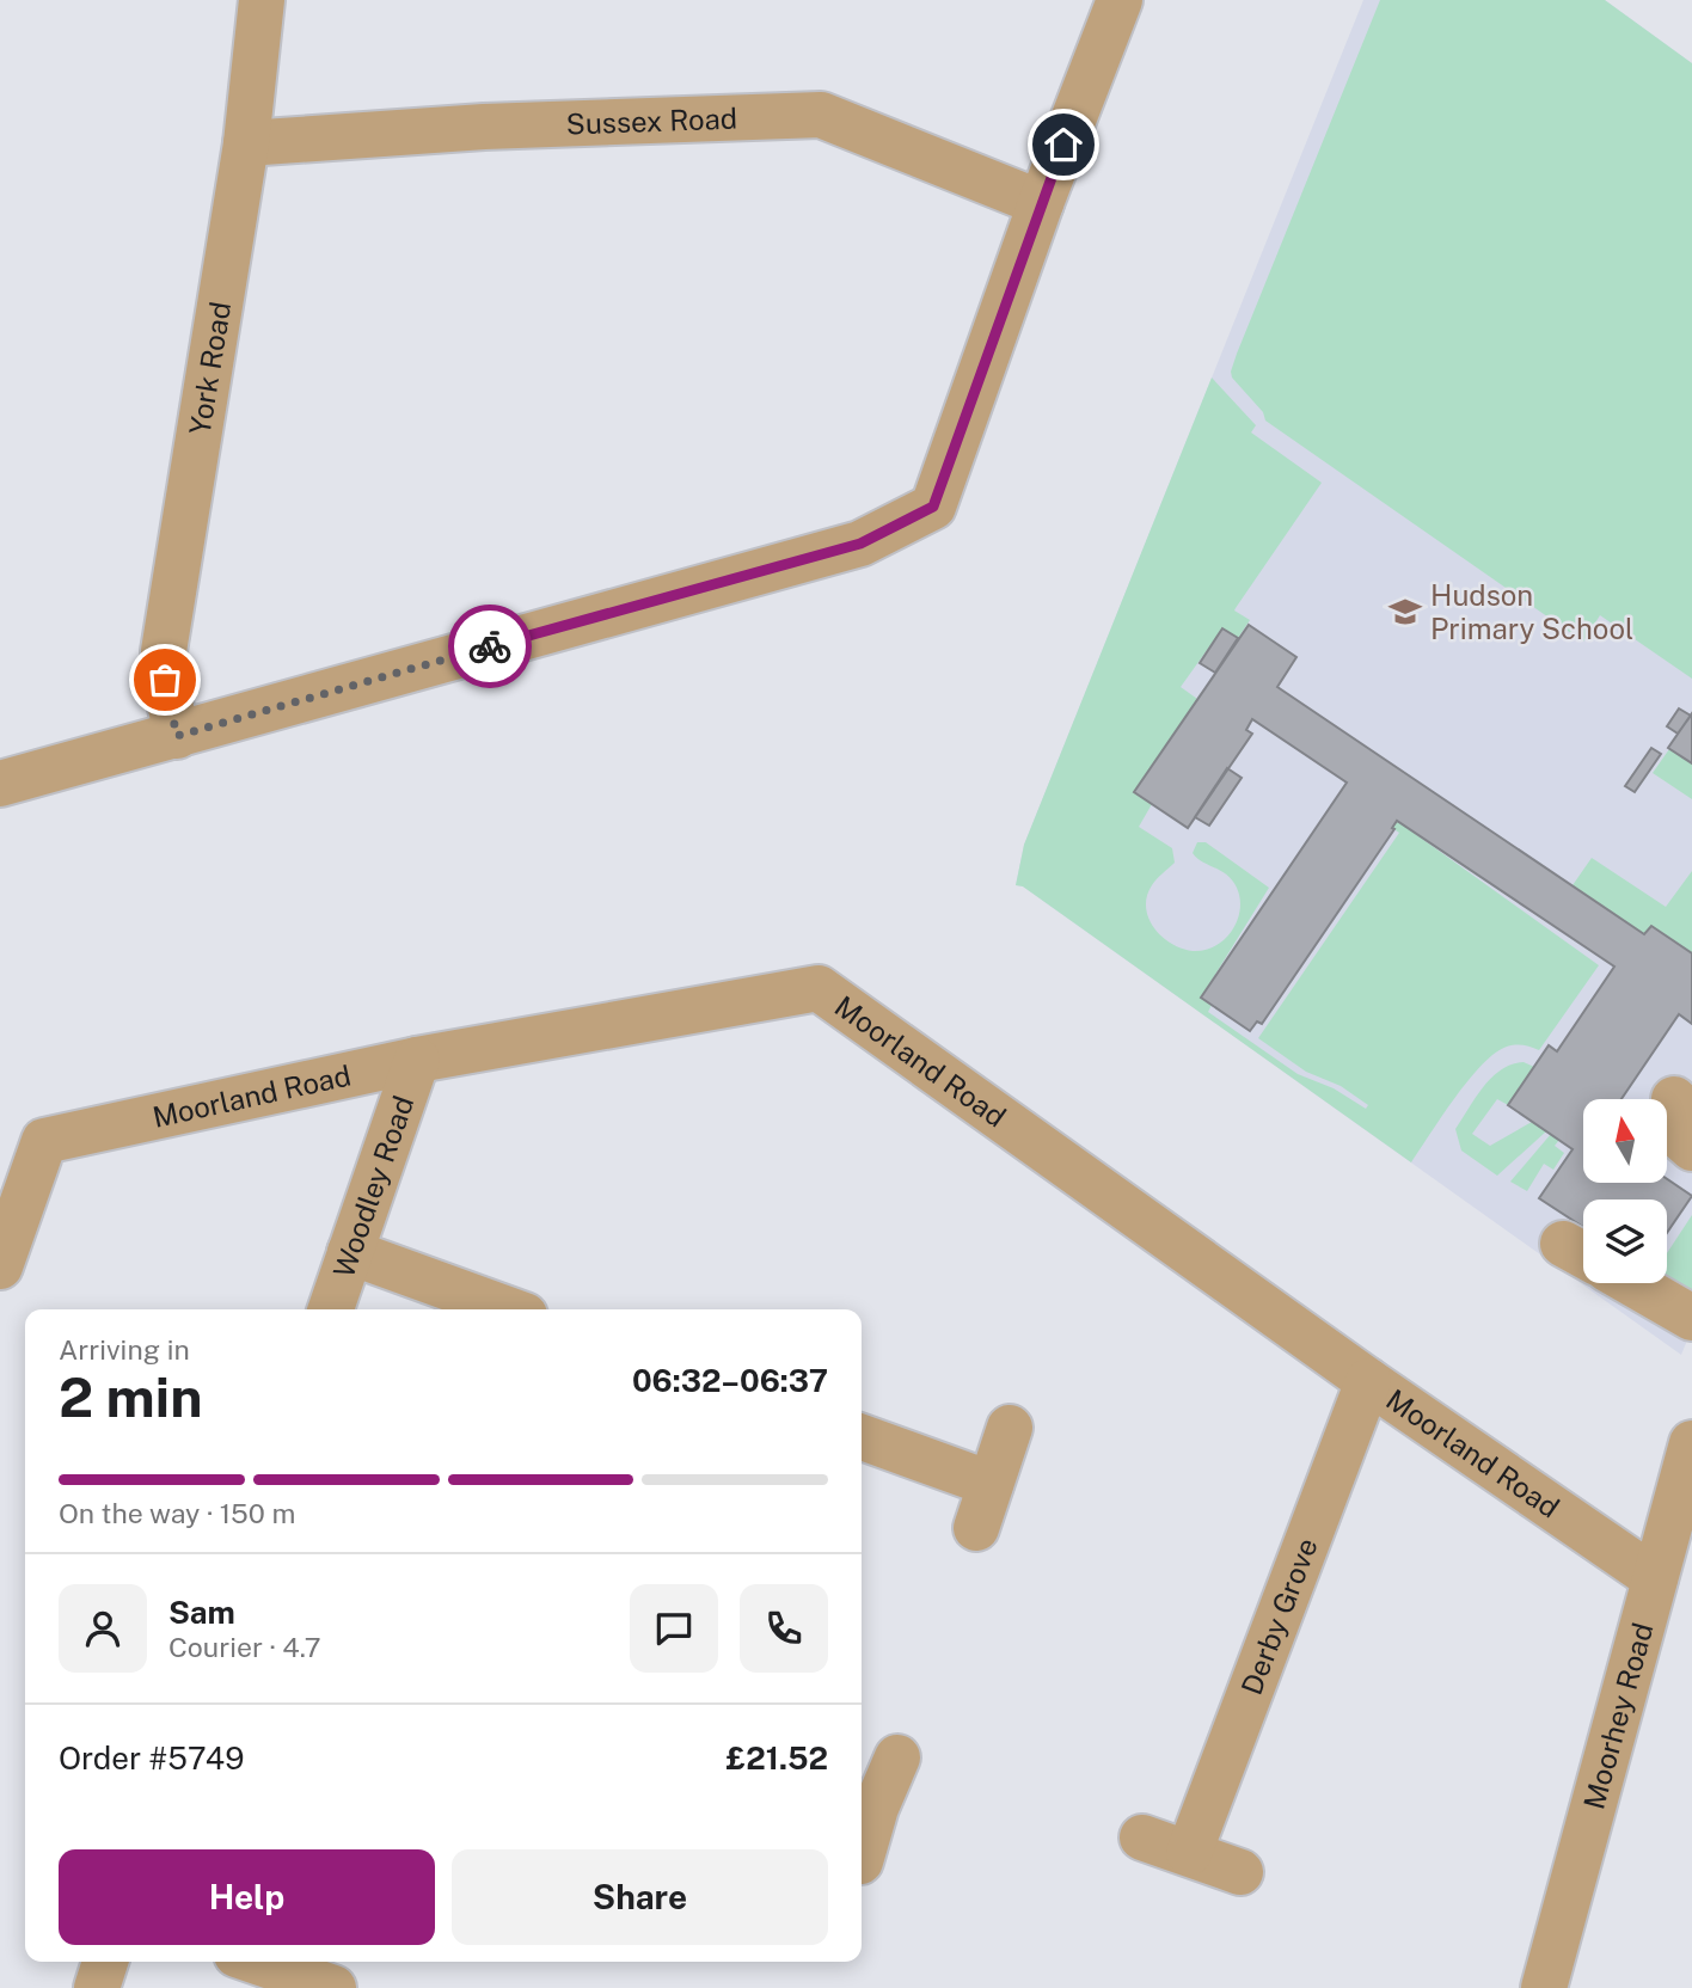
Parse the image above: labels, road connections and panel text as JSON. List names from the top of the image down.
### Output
{
  "streets": {
    "street": [
      "Sussex Road",
      "York Road",
      "Moorland Road",
      "Woodley Road",
      "Derby Grove",
      "Moorhey Road"
    ]
  },
  "crossings": [
    ["Sussex Road", "York Road"],
    ["Moorland Road", "Woodley Road"],
    ["Moorland Road", "Derby Grove"],
    ["Moorland Road", "Moorhey Road"]
  ],
  "places": {
    "school or university": ["Hudson Primary School"]
  },
  "north": "top",
  "page": {
    "heading": ["2 min", "Arriving in", "06:32–06:37"],
    "panel": [
      "Sam",
      "Courier · 4.7",
      "Order #5749",
      "£21.52"
    ],
    "bar": "On the way · 150 m",
    "buttons": ["Help", "Share"]
  }
}
